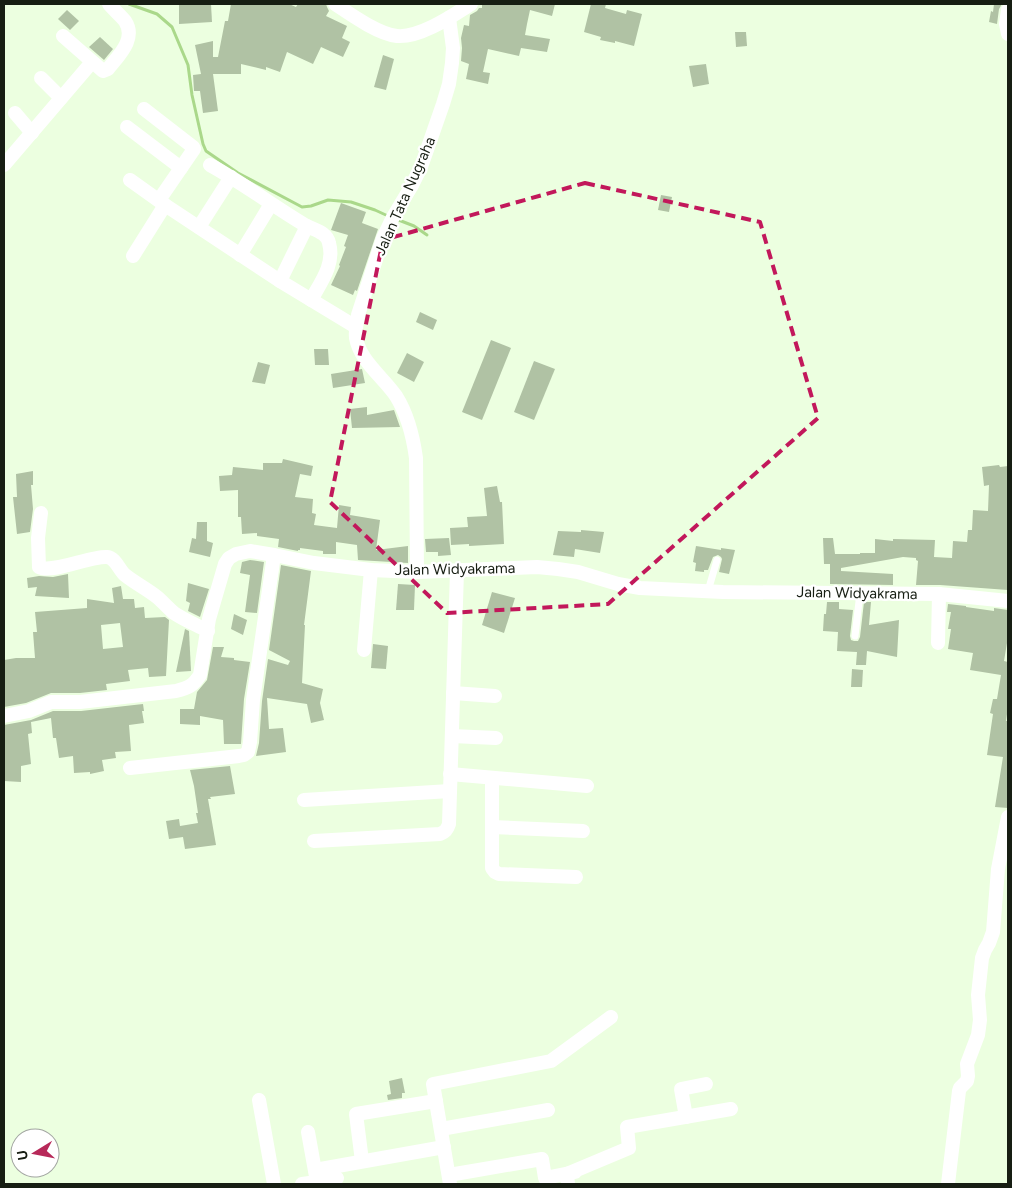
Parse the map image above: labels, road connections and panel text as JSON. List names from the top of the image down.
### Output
{
  "streets": {
    "street": ["Jalan Tata Nugraha", "Jalan Widyakrama"]
  },
  "crossings": [
    ["Jalan Tata Nugraha", "Jalan Widyakrama"]
  ],
  "north": "left"
}
